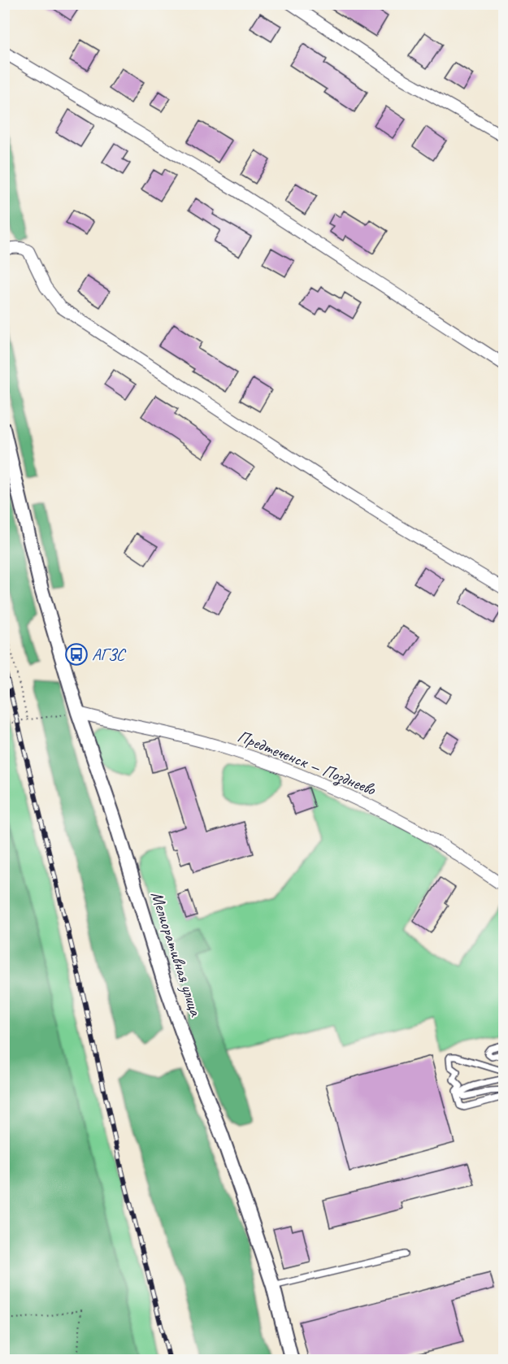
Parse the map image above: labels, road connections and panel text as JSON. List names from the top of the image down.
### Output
{
  "streets": {
    "street": ["Предтеченск — Позднеево", "Мелиоративная улица"]
  },
  "crossings": [
    ["Предтеченск — Позднеево", "Мелиоративная улица"]
  ],
  "places": {
    "bus stop": ["АГЗС"]
  }
}
